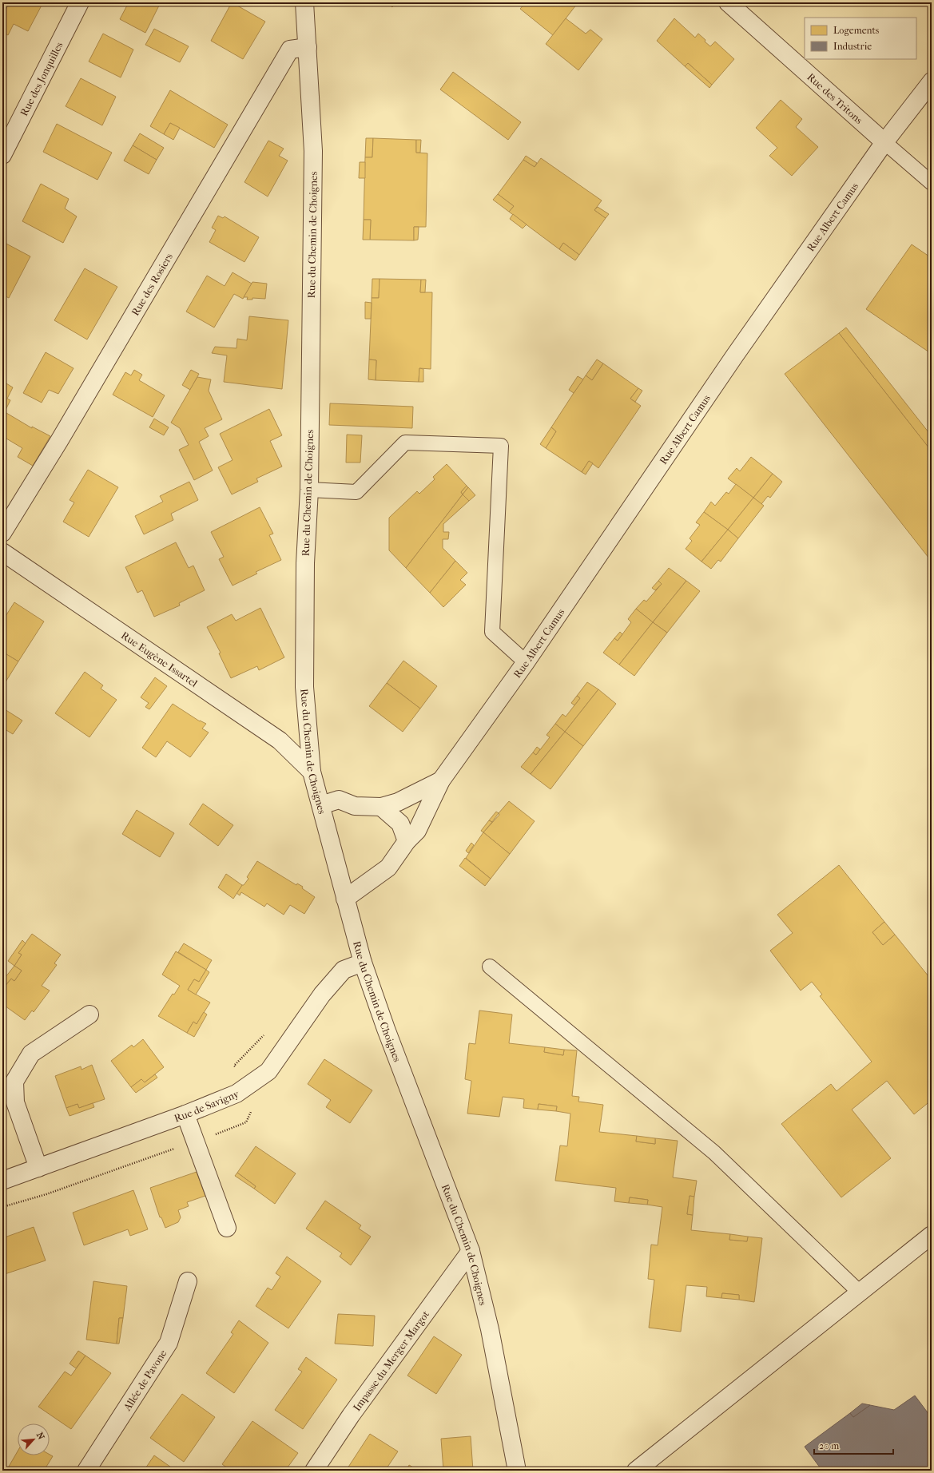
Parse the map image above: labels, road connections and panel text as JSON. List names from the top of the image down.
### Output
{
  "streets": {
    "street": [
      "Rue des Jonquilles",
      "Rue des Tritons",
      "Rue Albert Camus",
      "Rue du Chemin de Choignes",
      "Rue des Rosiers",
      "Rue Eugène Issartel",
      "Rue de Savigny",
      "Impasse du Merger Margot",
      "Allée de Pavone"
    ]
  },
  "crossings": [
    ["Rue des Tritons", "Rue Albert Camus"],
    ["Rue Albert Camus", "Rue du Chemin de Choignes"],
    ["Rue du Chemin de Choignes", "Rue des Rosiers"],
    ["Rue du Chemin de Choignes", "Rue Eugène Issartel"],
    ["Rue du Chemin de Choignes", "Rue de Savigny"],
    ["Rue du Chemin de Choignes", "Impasse du Merger Margot"]
  ],
  "legend": ["Logements", "Industrie"],
  "scale_bar": "20 m",
  "north": "top right"
}
